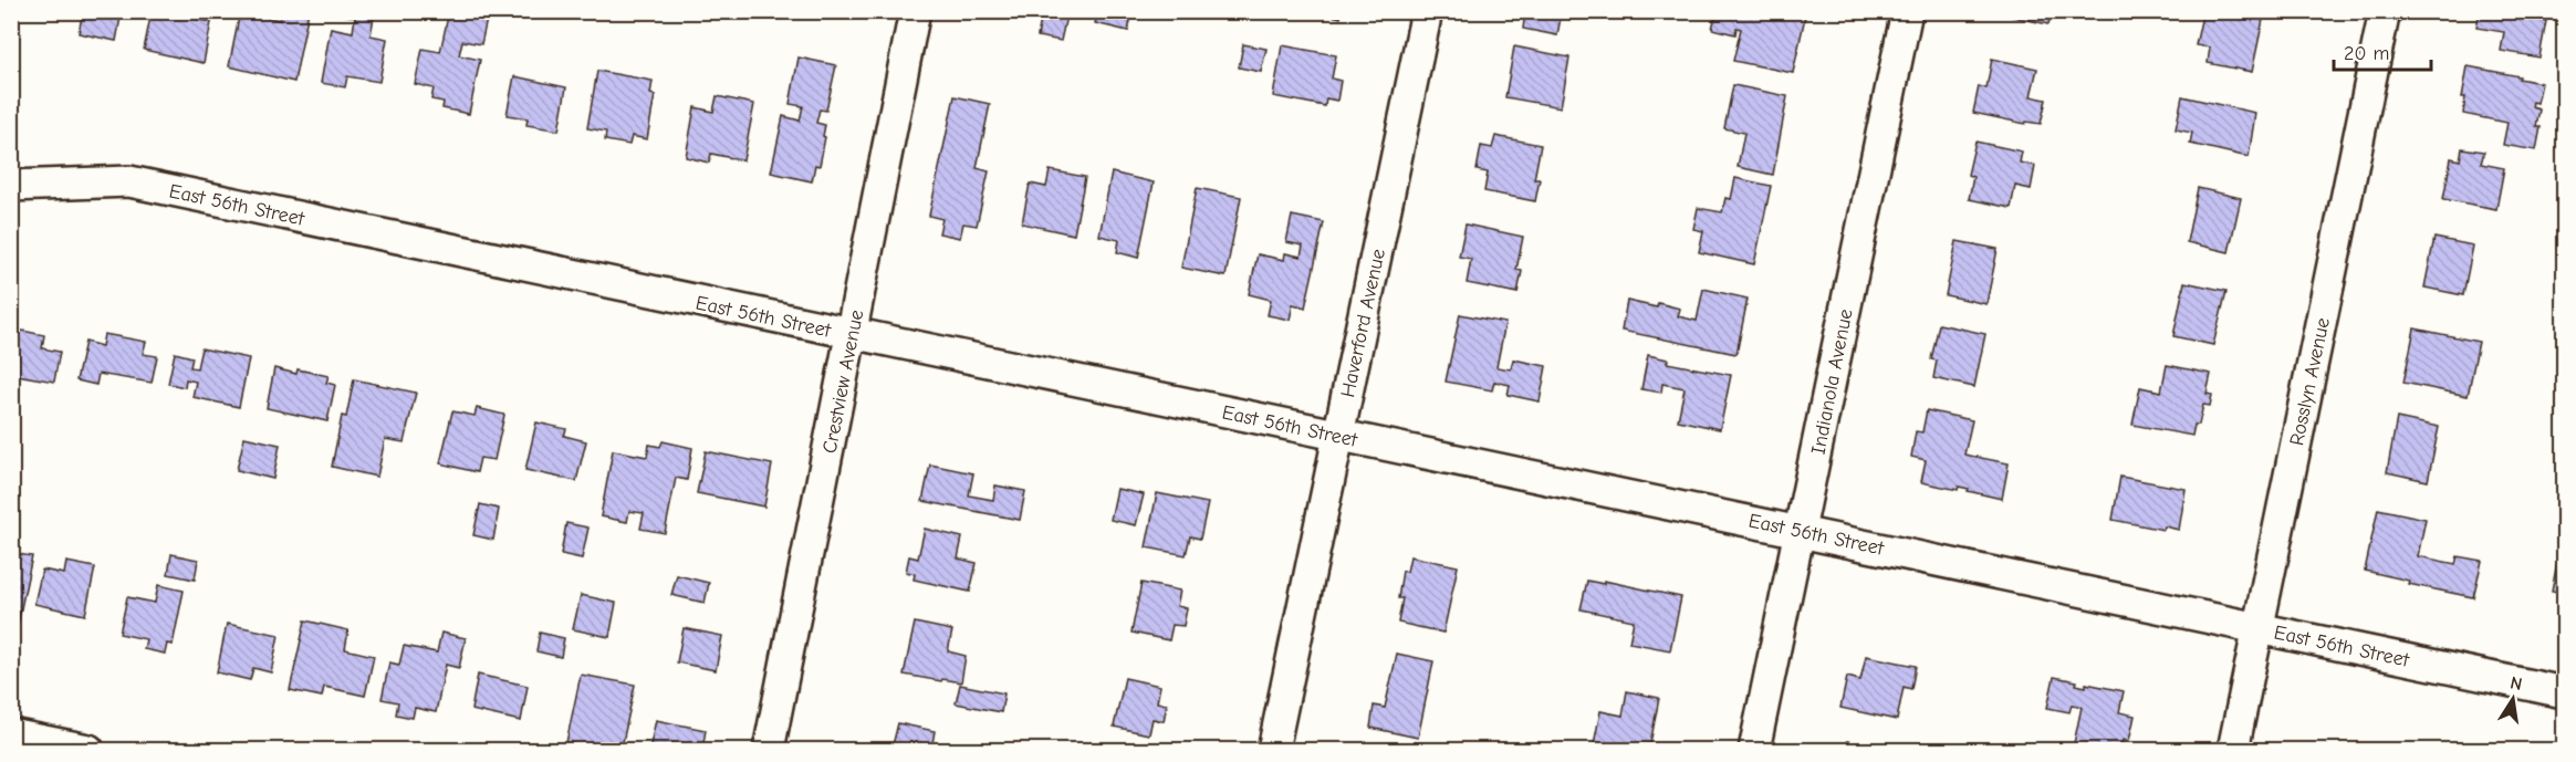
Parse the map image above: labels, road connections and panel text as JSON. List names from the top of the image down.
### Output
{
  "streets": {
    "street": [
      "East 56th Street",
      "Haverford Avenue",
      "Crestview Avenue",
      "Indianola Avenue",
      "Rosslyn Avenue"
    ]
  },
  "crossings": [
    ["East 56th Street", "Haverford Avenue"],
    ["East 56th Street", "Crestview Avenue"],
    ["East 56th Street", "Indianola Avenue"],
    ["East 56th Street", "Rosslyn Avenue"]
  ],
  "scale_bar": "20 m",
  "north": "top"
}
